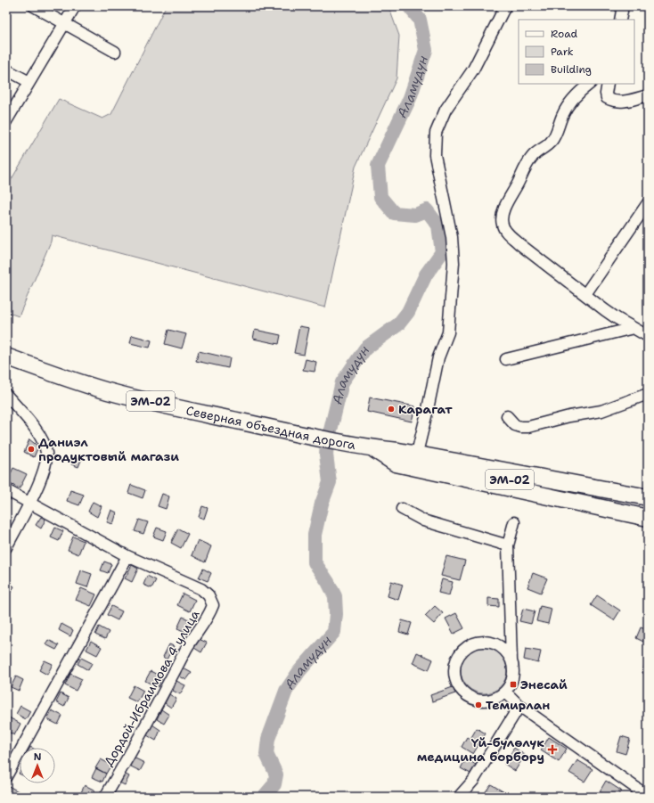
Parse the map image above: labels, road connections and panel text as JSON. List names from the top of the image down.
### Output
{
  "streets": {
    "highway": ["ЭМ-02", "Северная объездная дорога"],
    "street": ["Дордой-Ибраимова 4 улица"]
  },
  "water": ["Аламүдүн"],
  "places": {
    "other": ["Карагат", "Даниэл продуктовый магази", "Темирлан"],
    "transit": ["Энесай"],
    "health": ["Үй-бүлөлүк медицина борбору"]
  },
  "legend": ["Road", "Park", "Building"],
  "north": "top"
}
